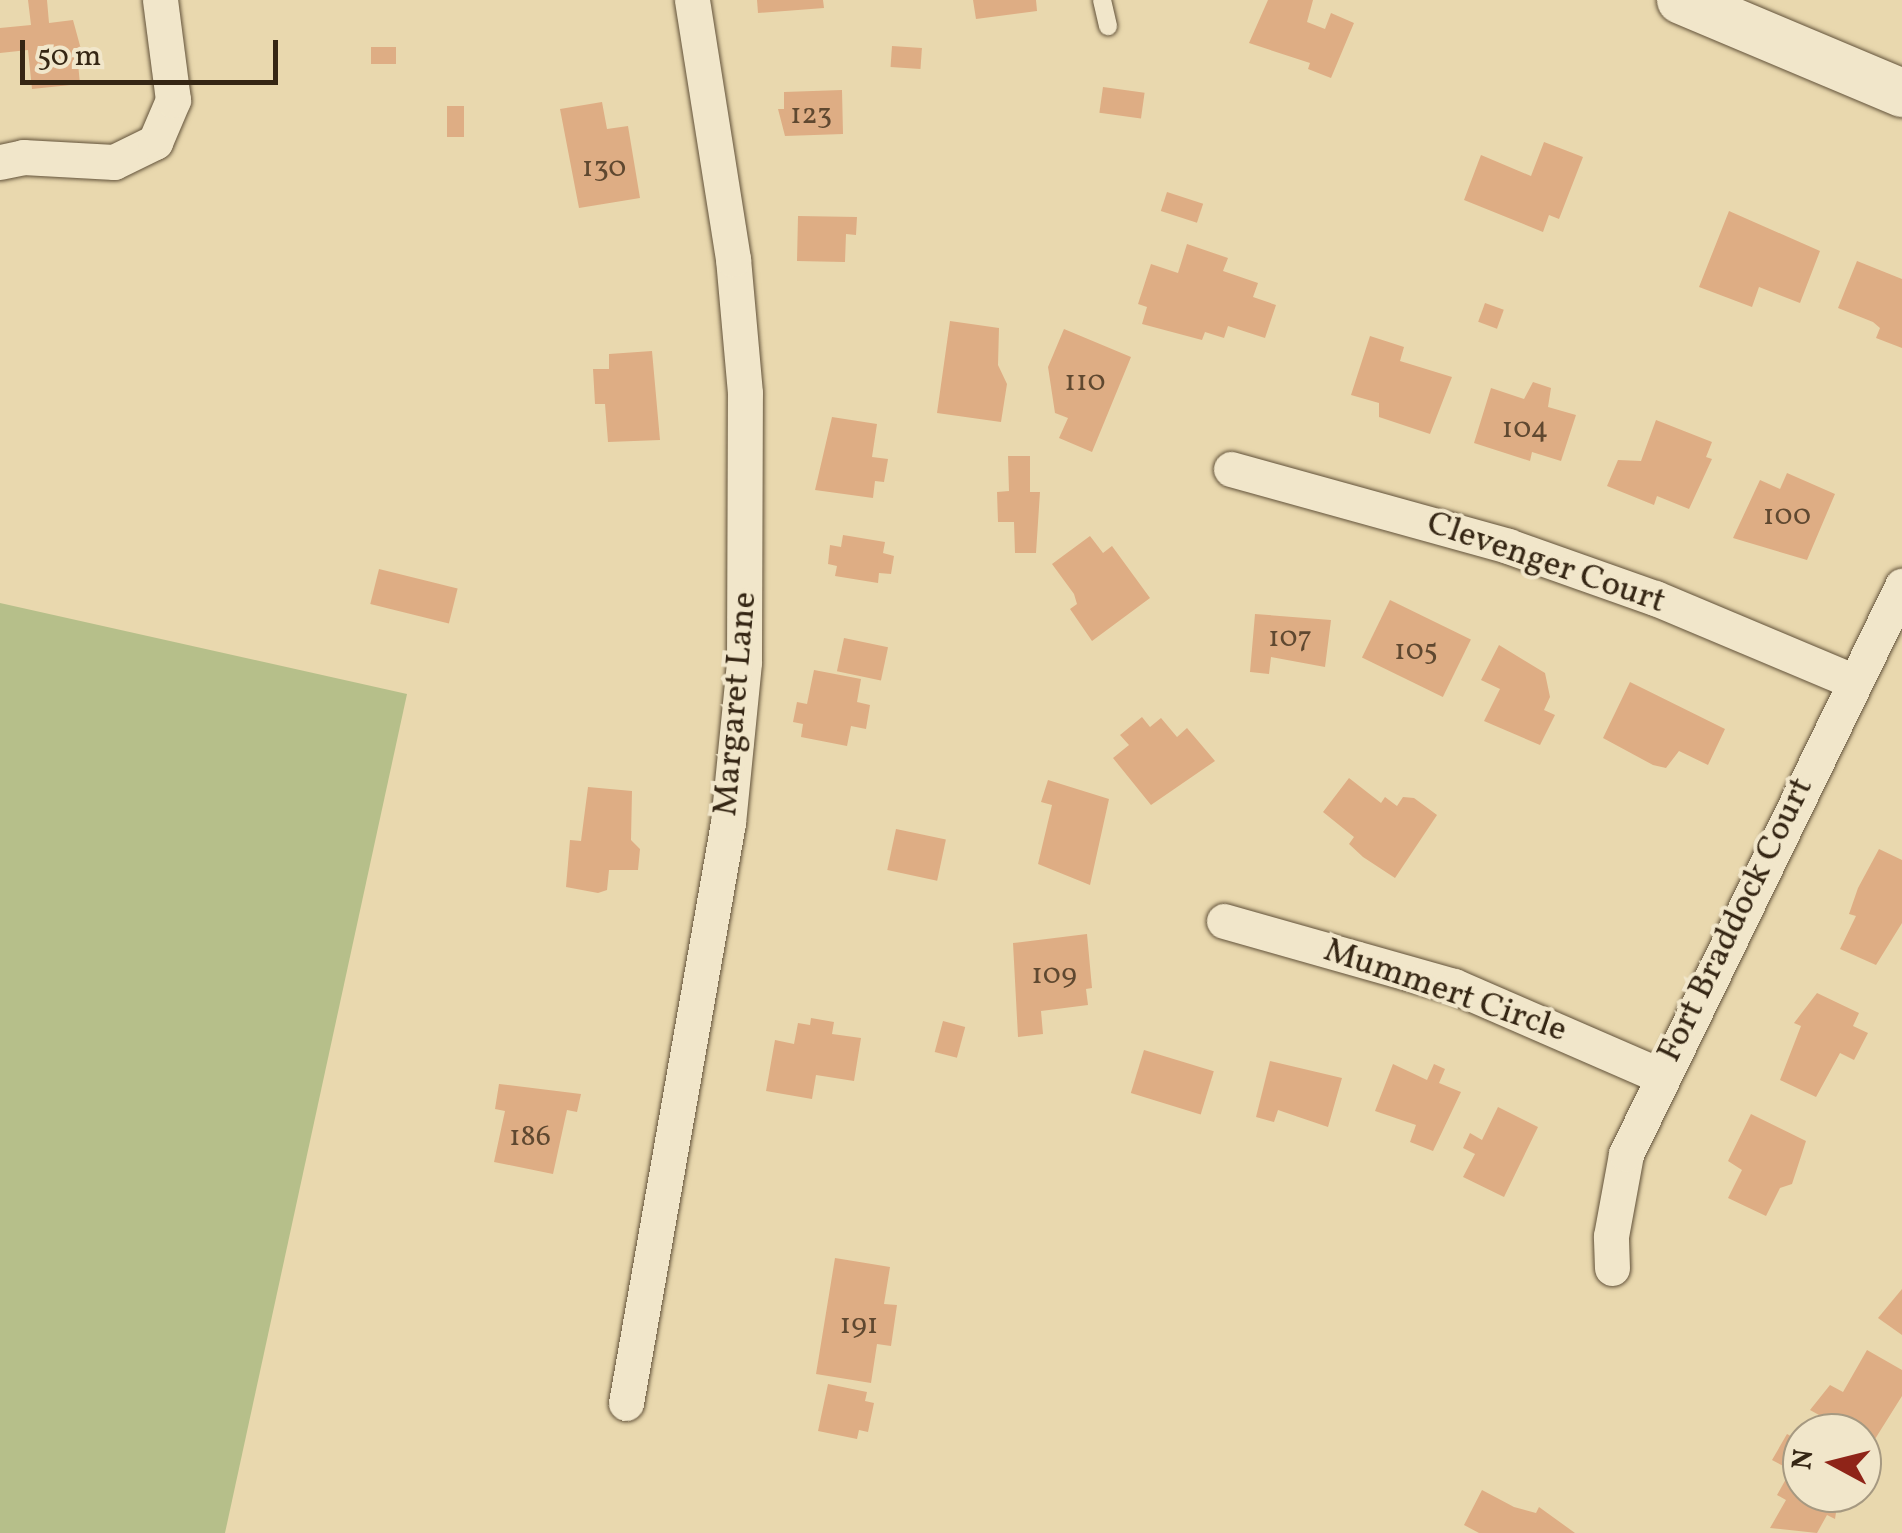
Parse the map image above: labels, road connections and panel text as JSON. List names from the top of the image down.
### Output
{
  "streets": {
    "street": [
      "Clevenger Court",
      "Margaret Lane",
      "Fort Braddock Court",
      "Mummert Circle"
    ]
  },
  "crossings": [
    ["Clevenger Court", "Fort Braddock Court"],
    ["Fort Braddock Court", "Mummert Circle"]
  ],
  "house_numbers": [
    "123",
    "130",
    "110",
    "104",
    "100",
    "107",
    "105",
    "109",
    "186",
    "191"
  ],
  "scale_bar": "50 m",
  "north": "left"
}
